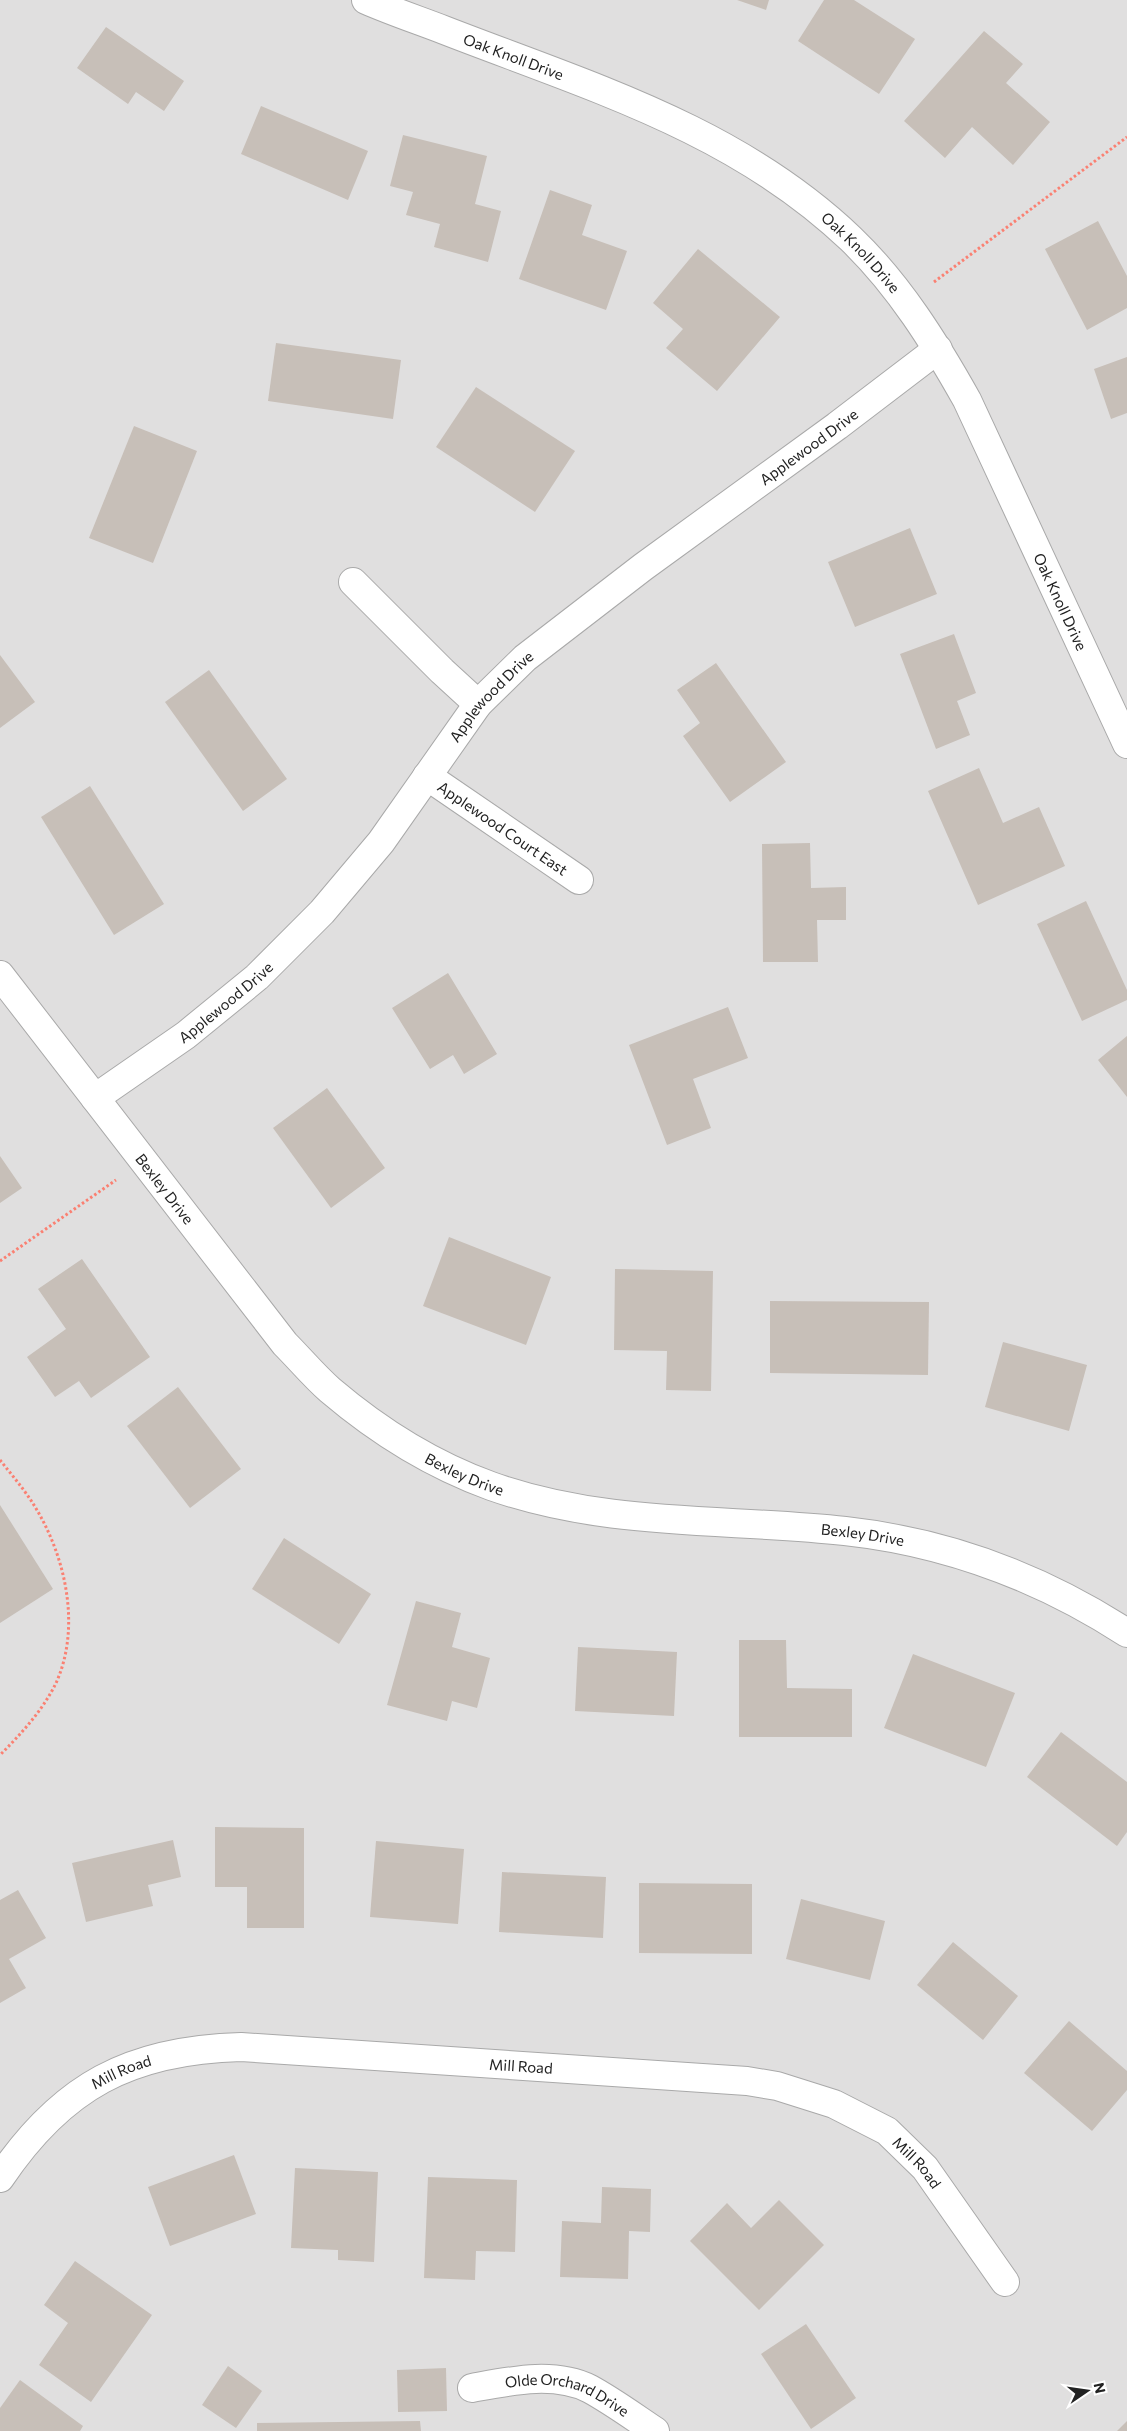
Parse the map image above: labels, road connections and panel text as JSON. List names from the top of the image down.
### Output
{
  "streets": {
    "street": [
      "Oak Knoll Drive",
      "Applewood Drive",
      "Applewood Court East",
      "Bexley Drive",
      "Mill Road",
      "Olde Orchard Drive"
    ]
  },
  "crossings": [
    ["Oak Knoll Drive", "Applewood Drive"],
    ["Applewood Drive", "Applewood Court East"],
    ["Applewood Drive", "Bexley Drive"]
  ],
  "north": "right"
}
